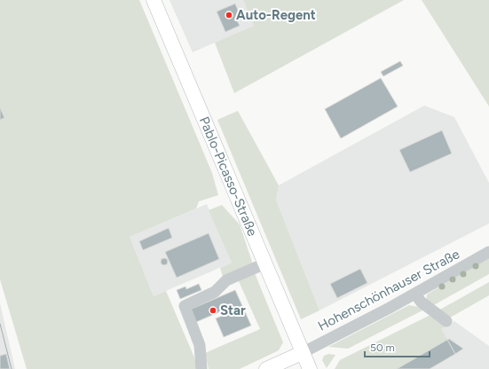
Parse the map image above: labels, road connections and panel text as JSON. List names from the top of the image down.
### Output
{
  "streets": {
    "main road": ["Pablo-Picasso-Straße"],
    "street": ["Hohenschönhauser Straße"]
  },
  "crossings": [
    ["Pablo-Picasso-Straße", "Hohenschönhauser Straße"]
  ],
  "places": ["Auto-Regent", "Star"],
  "scale_bar": "50 m"
}
